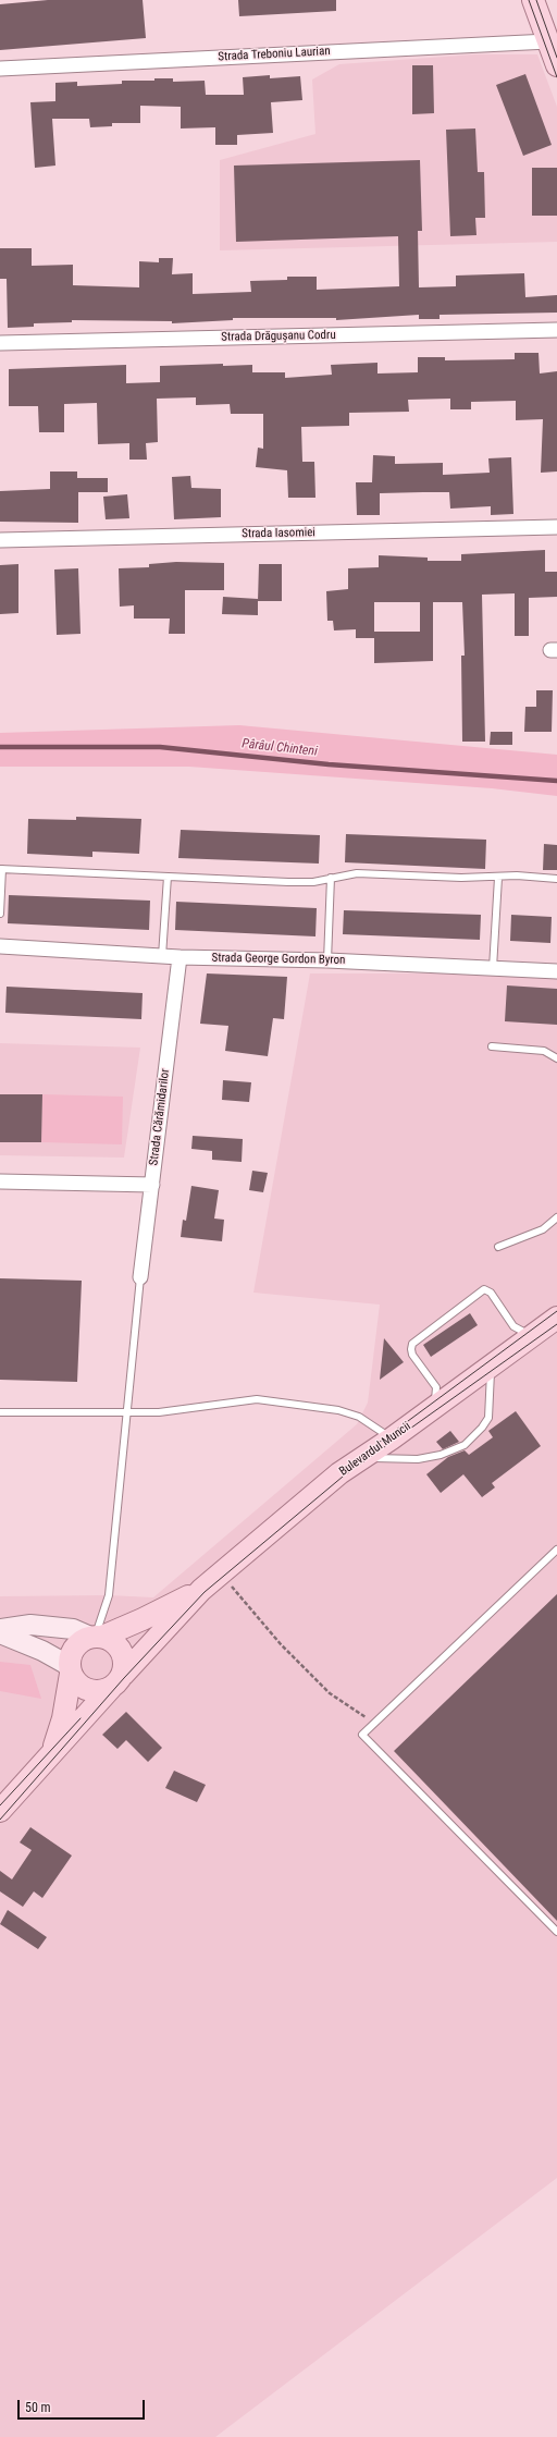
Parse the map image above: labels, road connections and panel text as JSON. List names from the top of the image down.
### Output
{
  "streets": {
    "main road": ["Bulevardul Muncii"],
    "street": [
      "Strada Treboniu Laurian",
      "Strada Drăgușanu Codru",
      "Strada Iasomiei",
      "Strada George Gordon Byron",
      "Strada Cărămidarilor"
    ]
  },
  "crossings": [
    ["Strada George Gordon Byron", "Strada Cărămidarilor"]
  ],
  "water": ["Pârâul Chinteni"],
  "scale_bar": "50 m"
}
